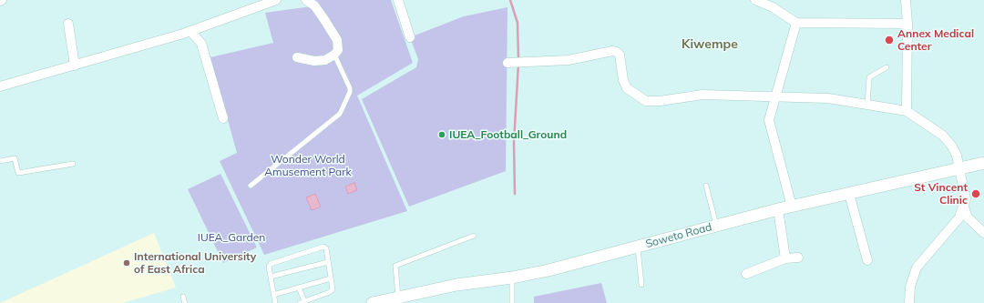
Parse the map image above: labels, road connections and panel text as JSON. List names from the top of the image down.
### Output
{
  "streets": {
    "street": ["Soweto Road"]
  },
  "districts": ["Kiwempe"],
  "parks": ["Wonder World Amusement Park", "IUEA_Garden"],
  "places": [
    "Annex Medical Center",
    "IUEA_Football_Ground",
    "St Vincent Clinic",
    "International University of East Africa"
  ]
}
